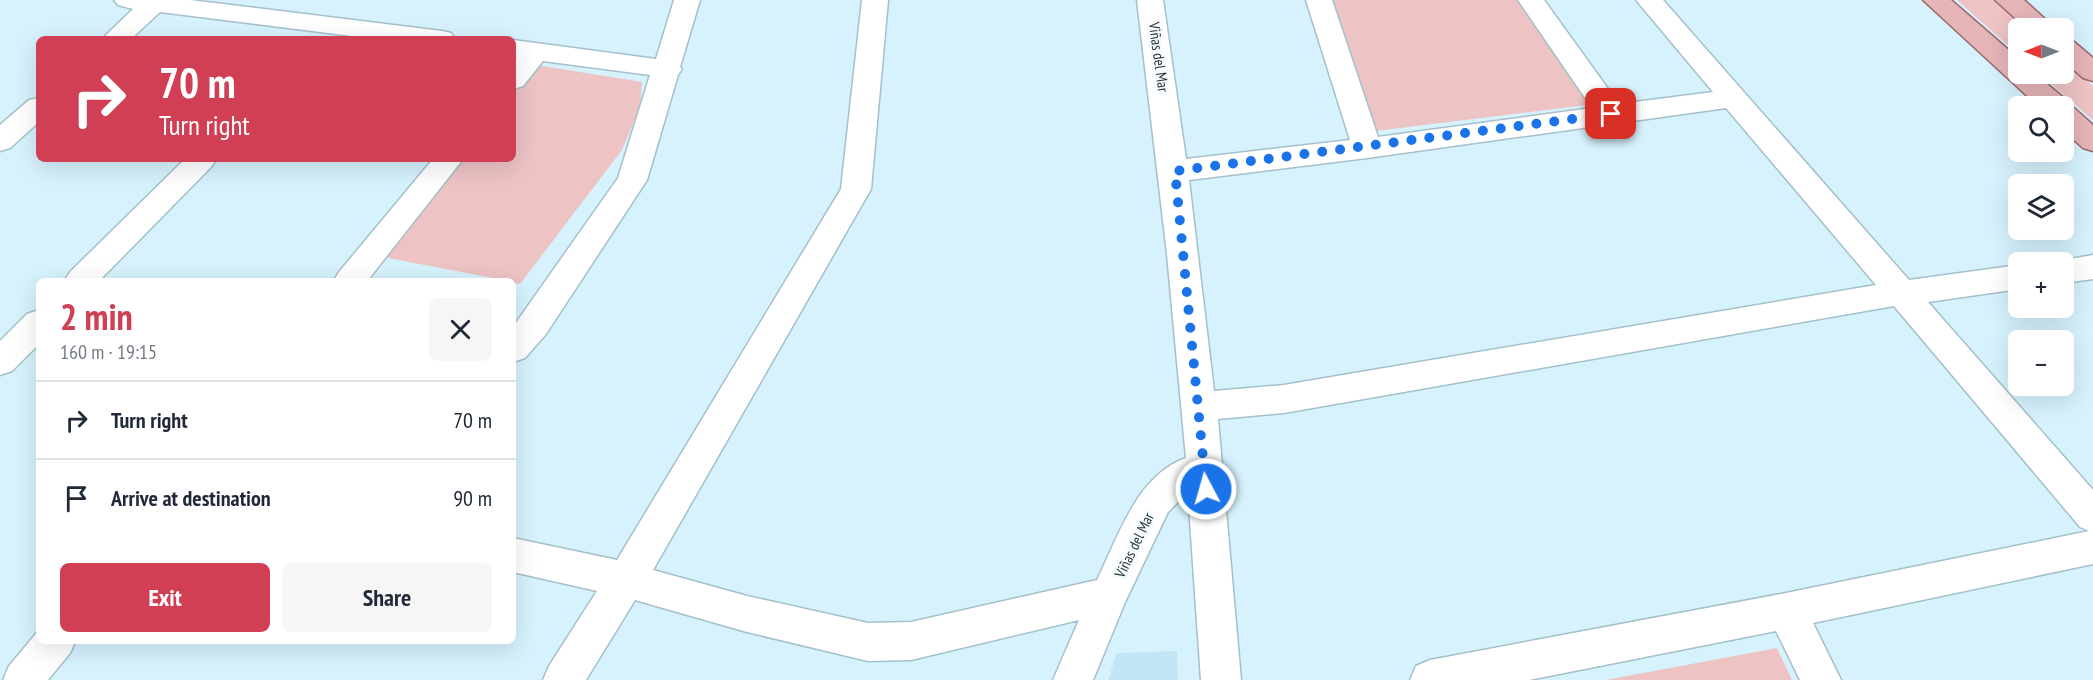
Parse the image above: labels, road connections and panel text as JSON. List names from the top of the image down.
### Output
{
  "streets": {
    "street": ["Viñas del Mar"]
  },
  "north": "left",
  "page": {
    "map_buttons": ["+", "−"],
    "turn": ["70 m", "Turn right"],
    "heading": ["2 min", "160 m · 19:15"],
    "list": [
      {
        "name": "Turn right",
        "value": "70 m"
      },
      {
        "name": "Arrive at destination",
        "value": "90 m"
      }
    ],
    "buttons": ["Exit", "Share"]
  }
}
